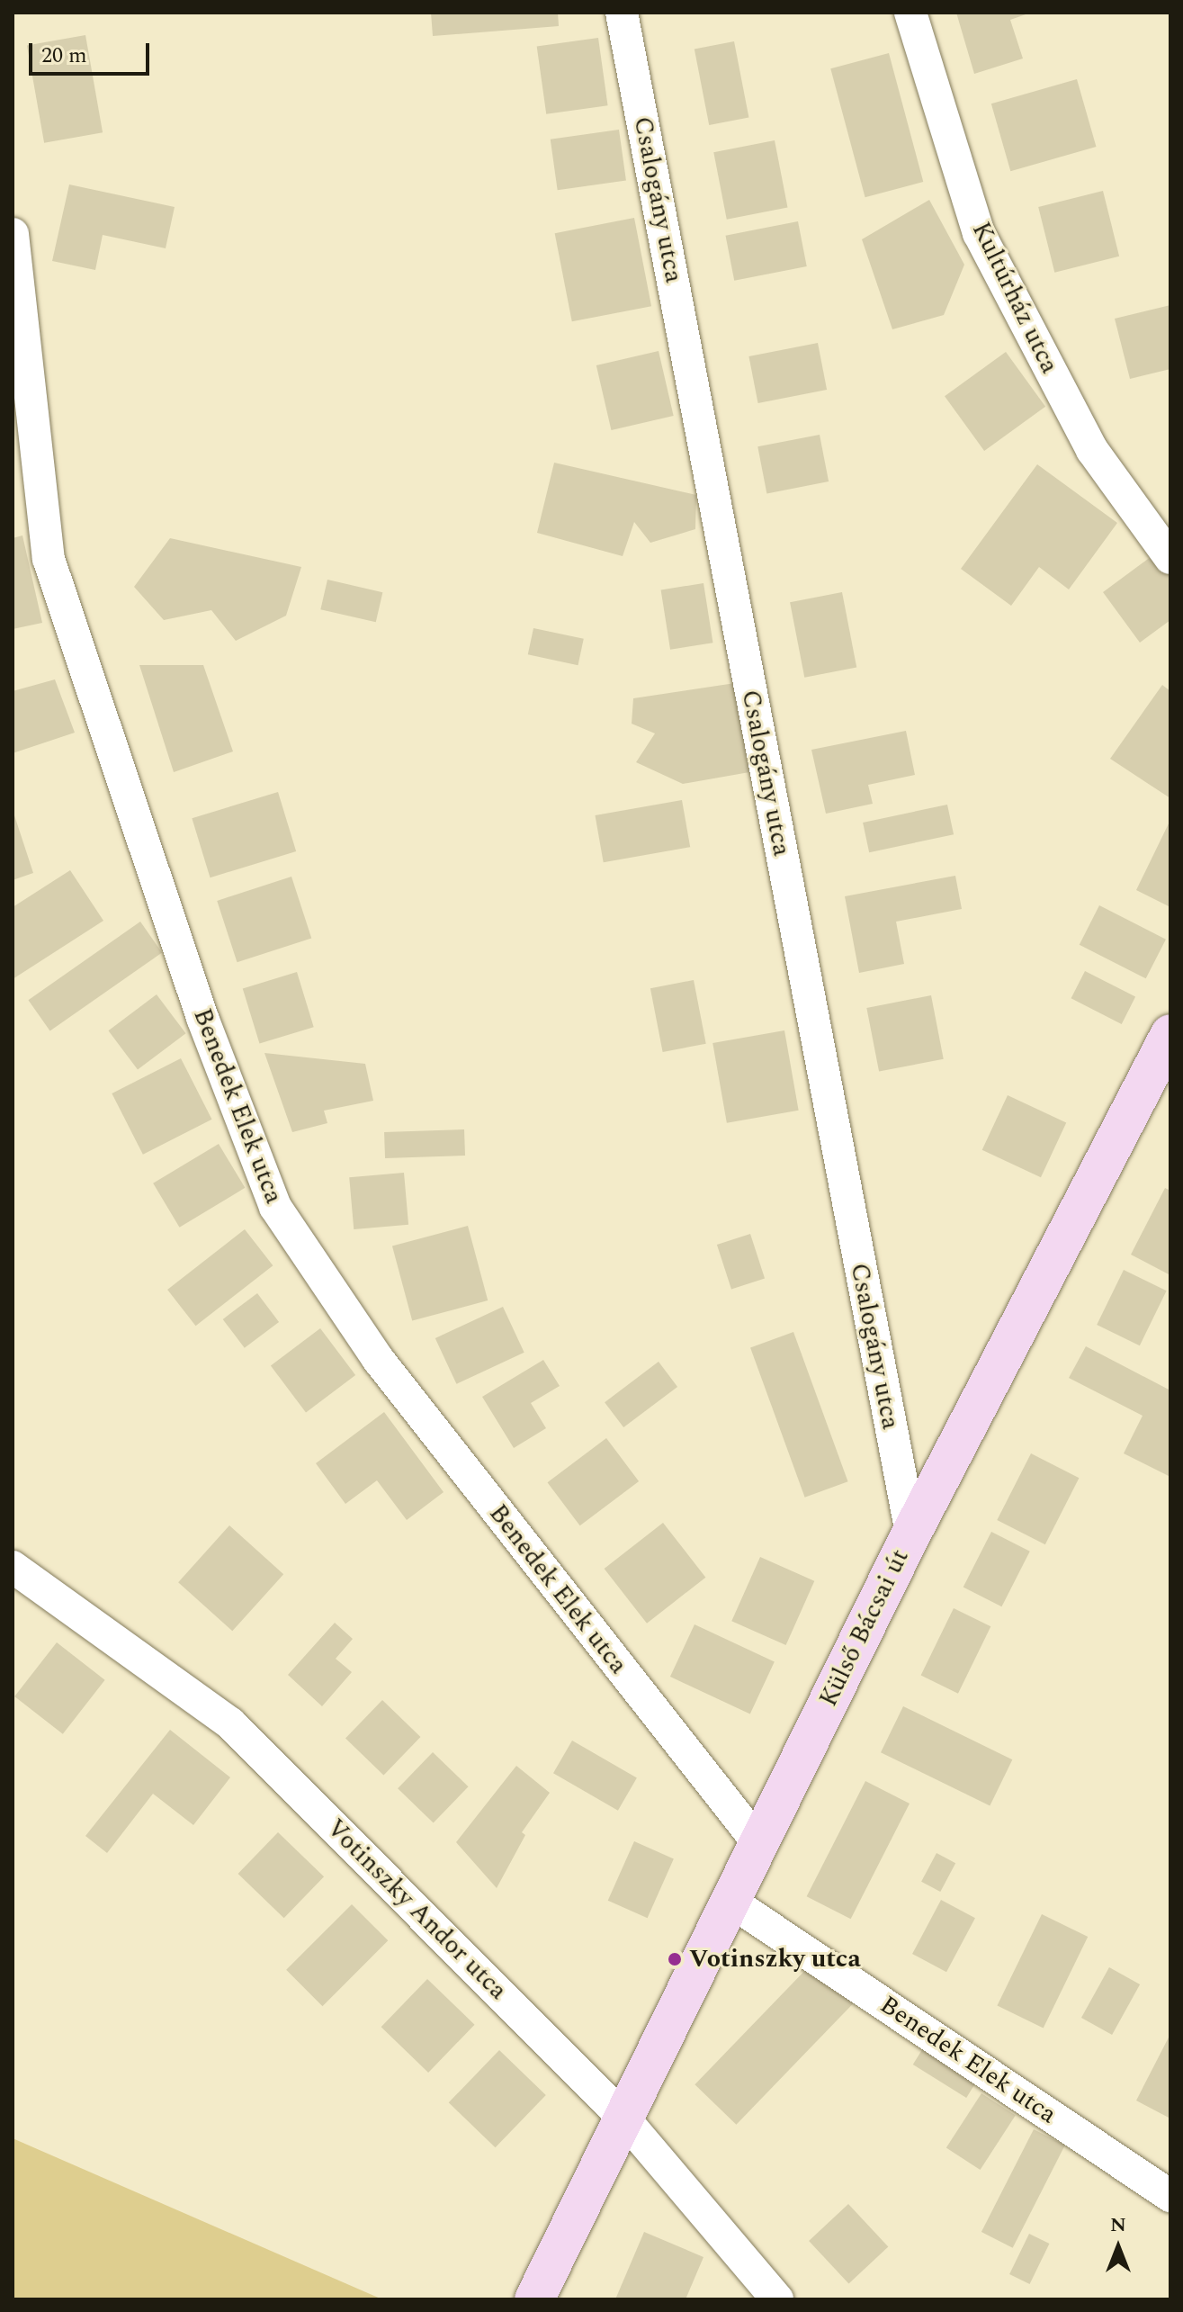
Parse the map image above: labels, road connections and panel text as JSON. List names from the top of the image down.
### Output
{
  "streets": {
    "main road": ["Külső Bácsai út"],
    "street": [
      "Csalogány utca",
      "Kultúrház utca",
      "Benedek Elek utca",
      "Votinszky Andor utca"
    ]
  },
  "crossings": [
    ["Csalogány utca", "Külső Bácsai út"],
    ["Benedek Elek utca", "Külső Bácsai út"],
    ["Külső Bácsai út", "Votinszky Andor utca"]
  ],
  "places": ["Votinszky utca"],
  "scale_bar": "20 m",
  "north": "top"
}
